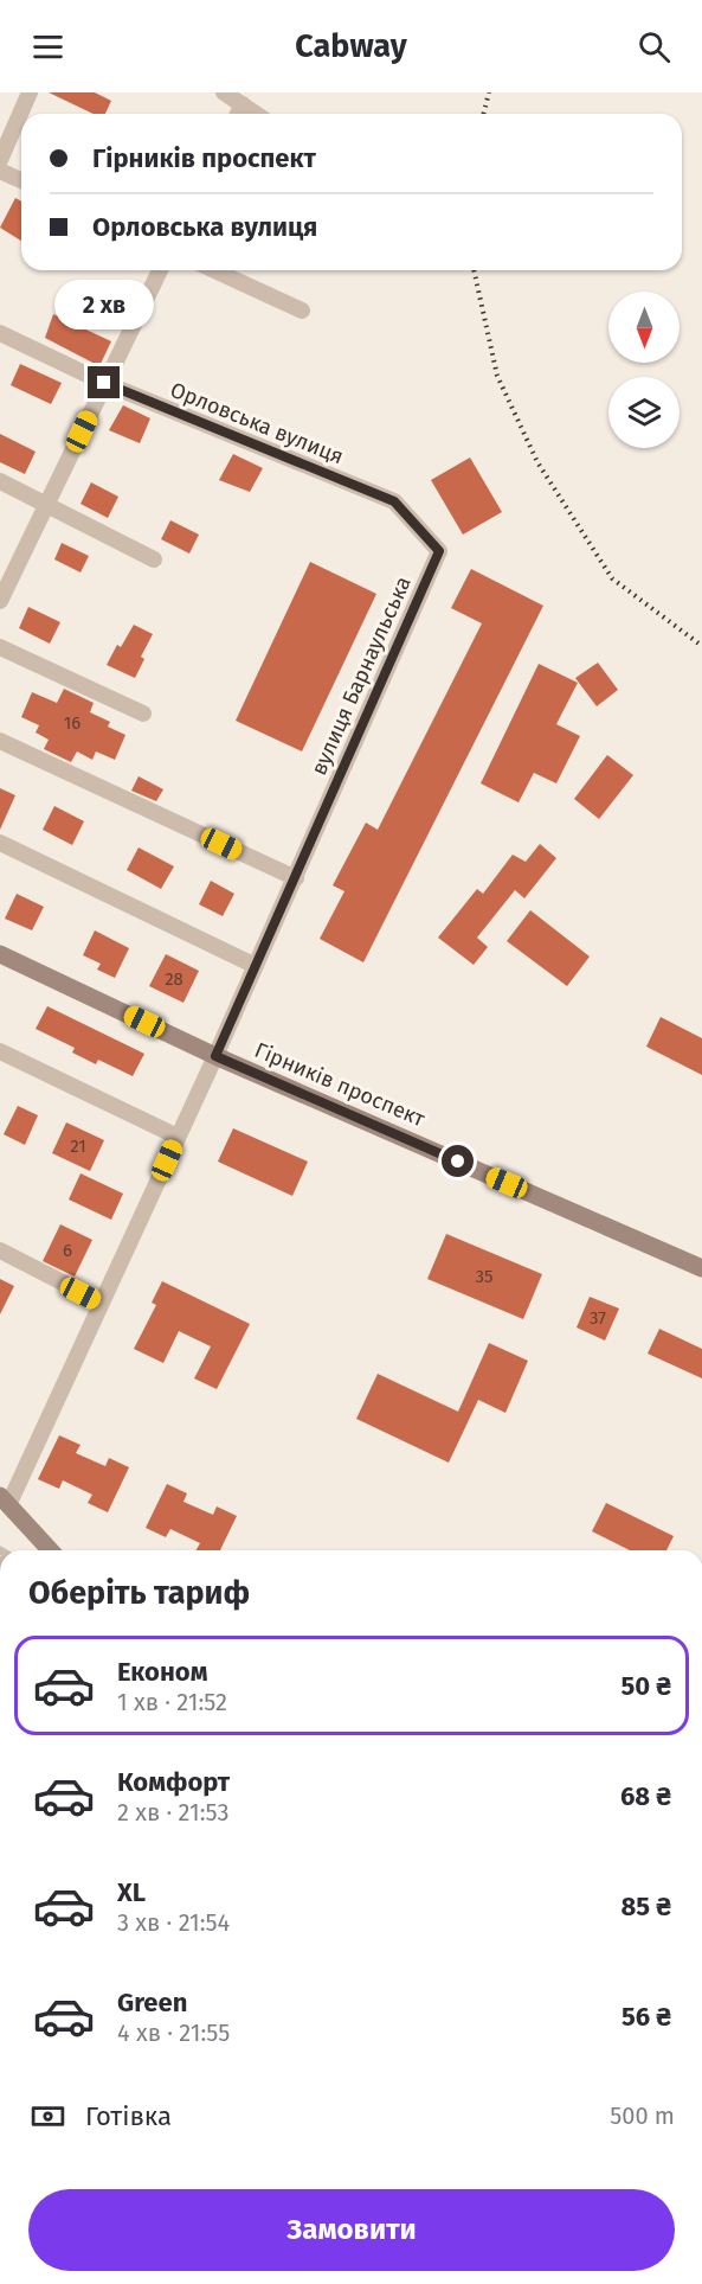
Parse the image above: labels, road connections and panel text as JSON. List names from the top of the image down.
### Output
{
  "streets": {
    "main road": ["Гірників проспект"],
    "street": ["Орловська вулиця", "вулиця Барнаульська"]
  },
  "crossings": [
    ["Орловська вулиця", "вулиця Барнаульська"]
  ],
  "house_numbers": [
    "16",
    "28",
    "21",
    "6",
    "35",
    "37"
  ],
  "north": "bottom",
  "page": {
    "header": "Cabway",
    "banner": ["Гірників проспект", "Орловська вулиця"],
    "bubble": "2 хв",
    "heading": "Оберіть тариф",
    "list": [
      {
        "name": "Економ",
        "note": "1 хв · 21:52",
        "value": "50 ₴"
      },
      {
        "name": "Комфорт",
        "note": "2 хв · 21:53",
        "value": "68 ₴"
      },
      {
        "name": "XL",
        "note": "3 хв · 21:54",
        "value": "85 ₴"
      },
      {
        "name": "Green",
        "note": "4 хв · 21:55",
        "value": "56 ₴"
      }
    ],
    "pay": ["Готівка", "500 m"],
    "buttons": "Замовити"
  }
}
